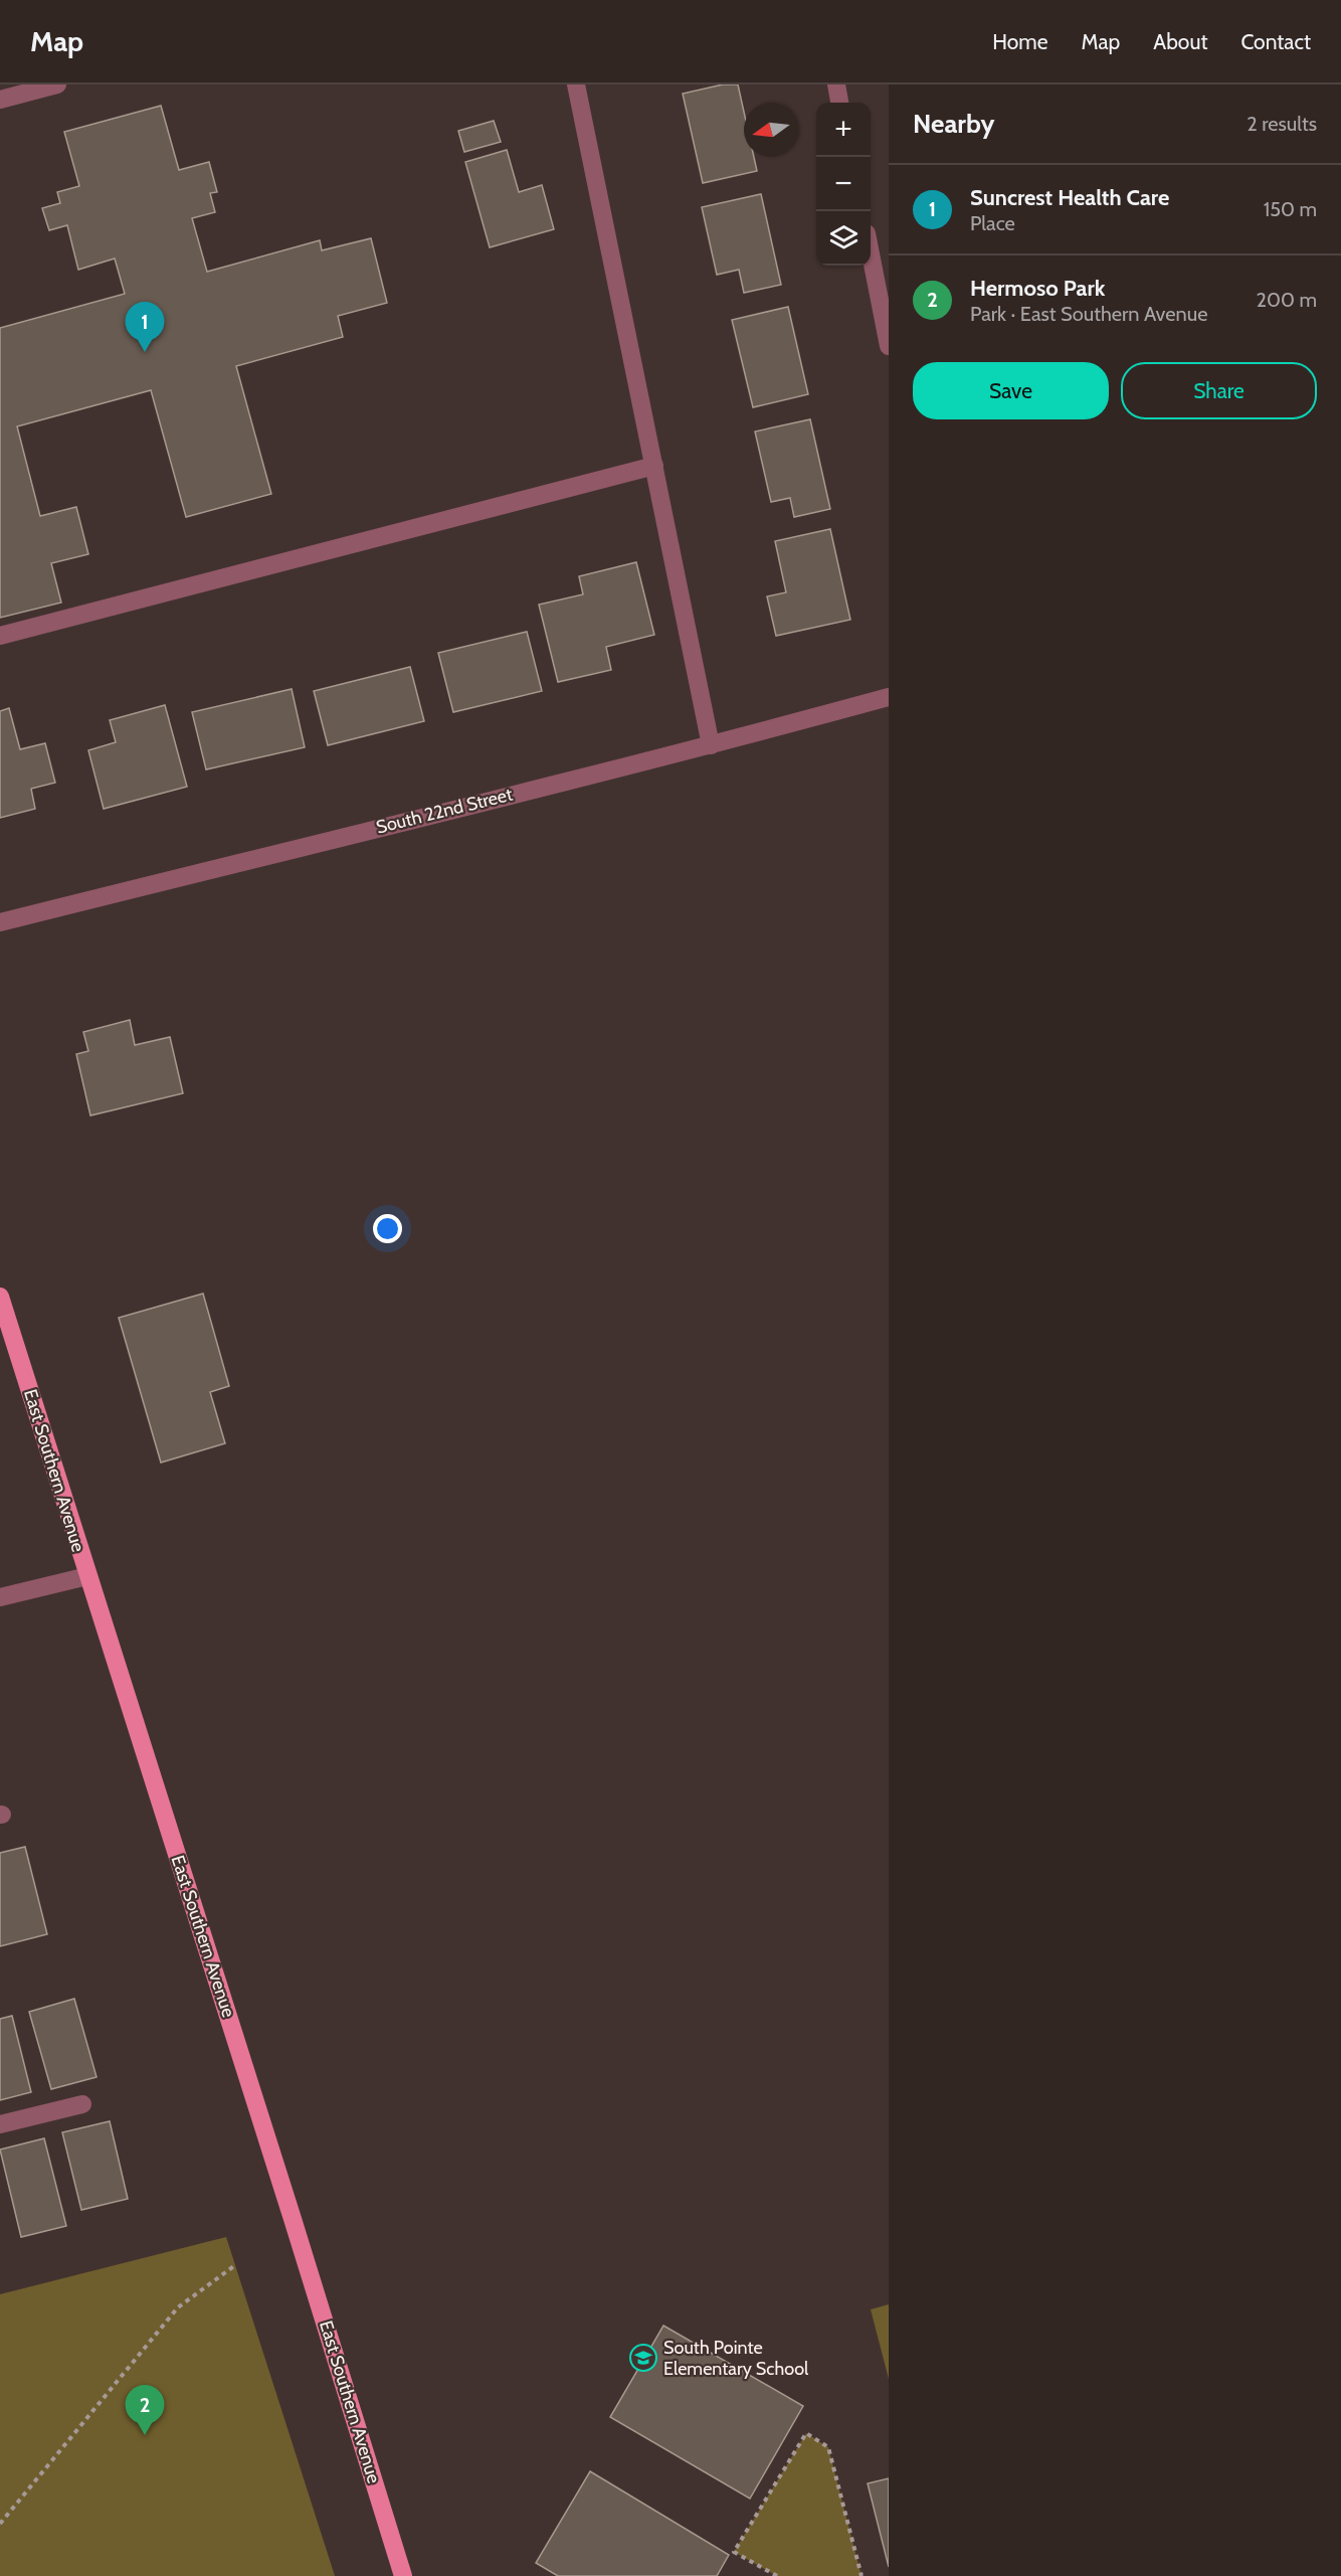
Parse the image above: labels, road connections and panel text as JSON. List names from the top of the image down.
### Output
{
  "streets": {
    "main road": ["East Southern Avenue"],
    "street": ["South 22nd Street"]
  },
  "places": {
    "school or university": ["South Pointe Elementary School"]
  },
  "north": "left",
  "page": {
    "header": "Map",
    "nav": [
      "Home",
      "Map",
      "About",
      "Contact"
    ],
    "heading": ["Nearby", "2 results"],
    "map_buttons": ["+", "−"],
    "list": [
      {
        "mark": "1",
        "name": "Suncrest Health Care",
        "note": "Place",
        "value": "150 m"
      },
      {
        "mark": "2",
        "name": "Hermoso Park",
        "note": "Park · East Southern Avenue",
        "value": "200 m"
      }
    ],
    "pins": ["1", "2"],
    "buttons": ["Save", "Share"]
  }
}
